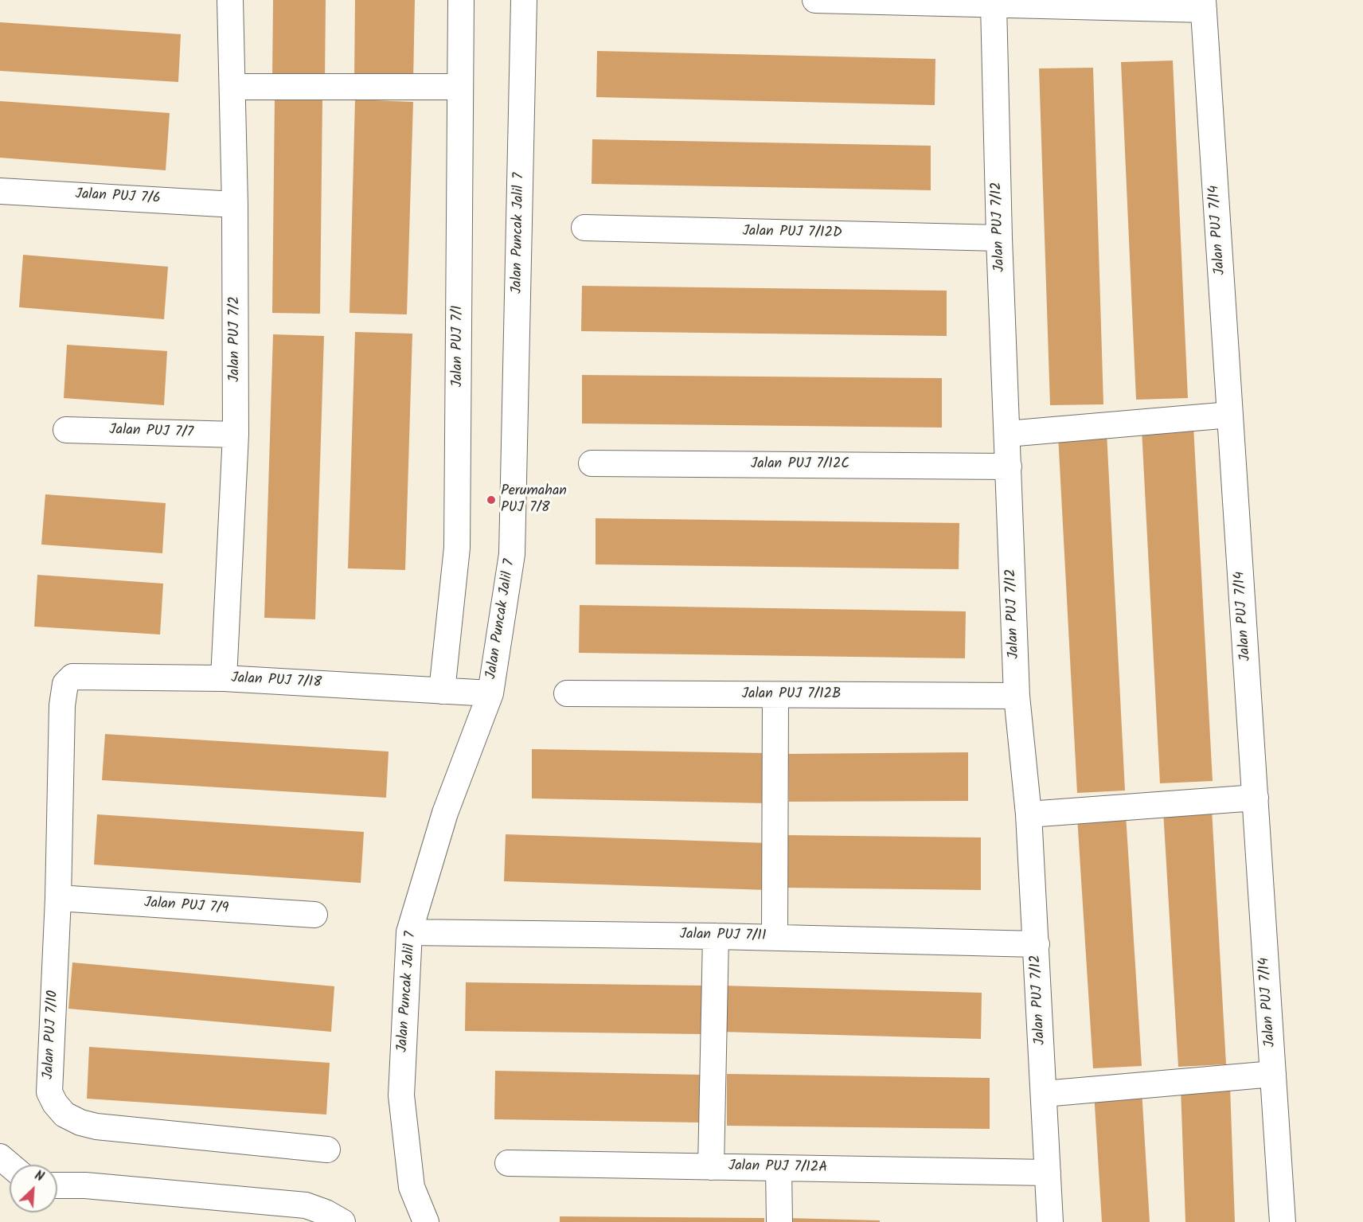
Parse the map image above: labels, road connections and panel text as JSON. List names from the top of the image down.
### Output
{
  "streets": {
    "street": [
      "Jalan PUJ 7/6",
      "Jalan PUJ 7/12",
      "Jalan PUJ 7/14",
      "Jalan Puncak Jalil 7",
      "Jalan PUJ 7/12D",
      "Jalan PUJ 7/2",
      "Jalan PUJ 7/1",
      "Jalan PUJ 7/7",
      "Jalan PUJ 7/12C",
      "Jalan PUJ 7/18",
      "Jalan PUJ 7/12B",
      "Jalan PUJ 7/9",
      "Jalan PUJ 7/11",
      "Jalan PUJ 7/10",
      "Jalan PUJ 7/12A"
    ]
  },
  "crossings": [
    ["Jalan PUJ 7/6", "Jalan PUJ 7/2"],
    ["Jalan PUJ 7/12", "Jalan PUJ 7/12D"],
    ["Jalan PUJ 7/12", "Jalan PUJ 7/12C"],
    ["Jalan PUJ 7/12", "Jalan PUJ 7/12B"],
    ["Jalan PUJ 7/12", "Jalan PUJ 7/11"],
    ["Jalan PUJ 7/12", "Jalan PUJ 7/12A"],
    ["Jalan Puncak Jalil 7", "Jalan PUJ 7/18"],
    ["Jalan Puncak Jalil 7", "Jalan PUJ 7/11"],
    ["Jalan PUJ 7/2", "Jalan PUJ 7/7"],
    ["Jalan PUJ 7/2", "Jalan PUJ 7/18"],
    ["Jalan PUJ 7/1", "Jalan PUJ 7/18"],
    ["Jalan PUJ 7/18", "Jalan PUJ 7/10"],
    ["Jalan PUJ 7/9", "Jalan PUJ 7/10"]
  ],
  "places": ["Perumahan PUJ 7/8"],
  "north": "top right"
}
